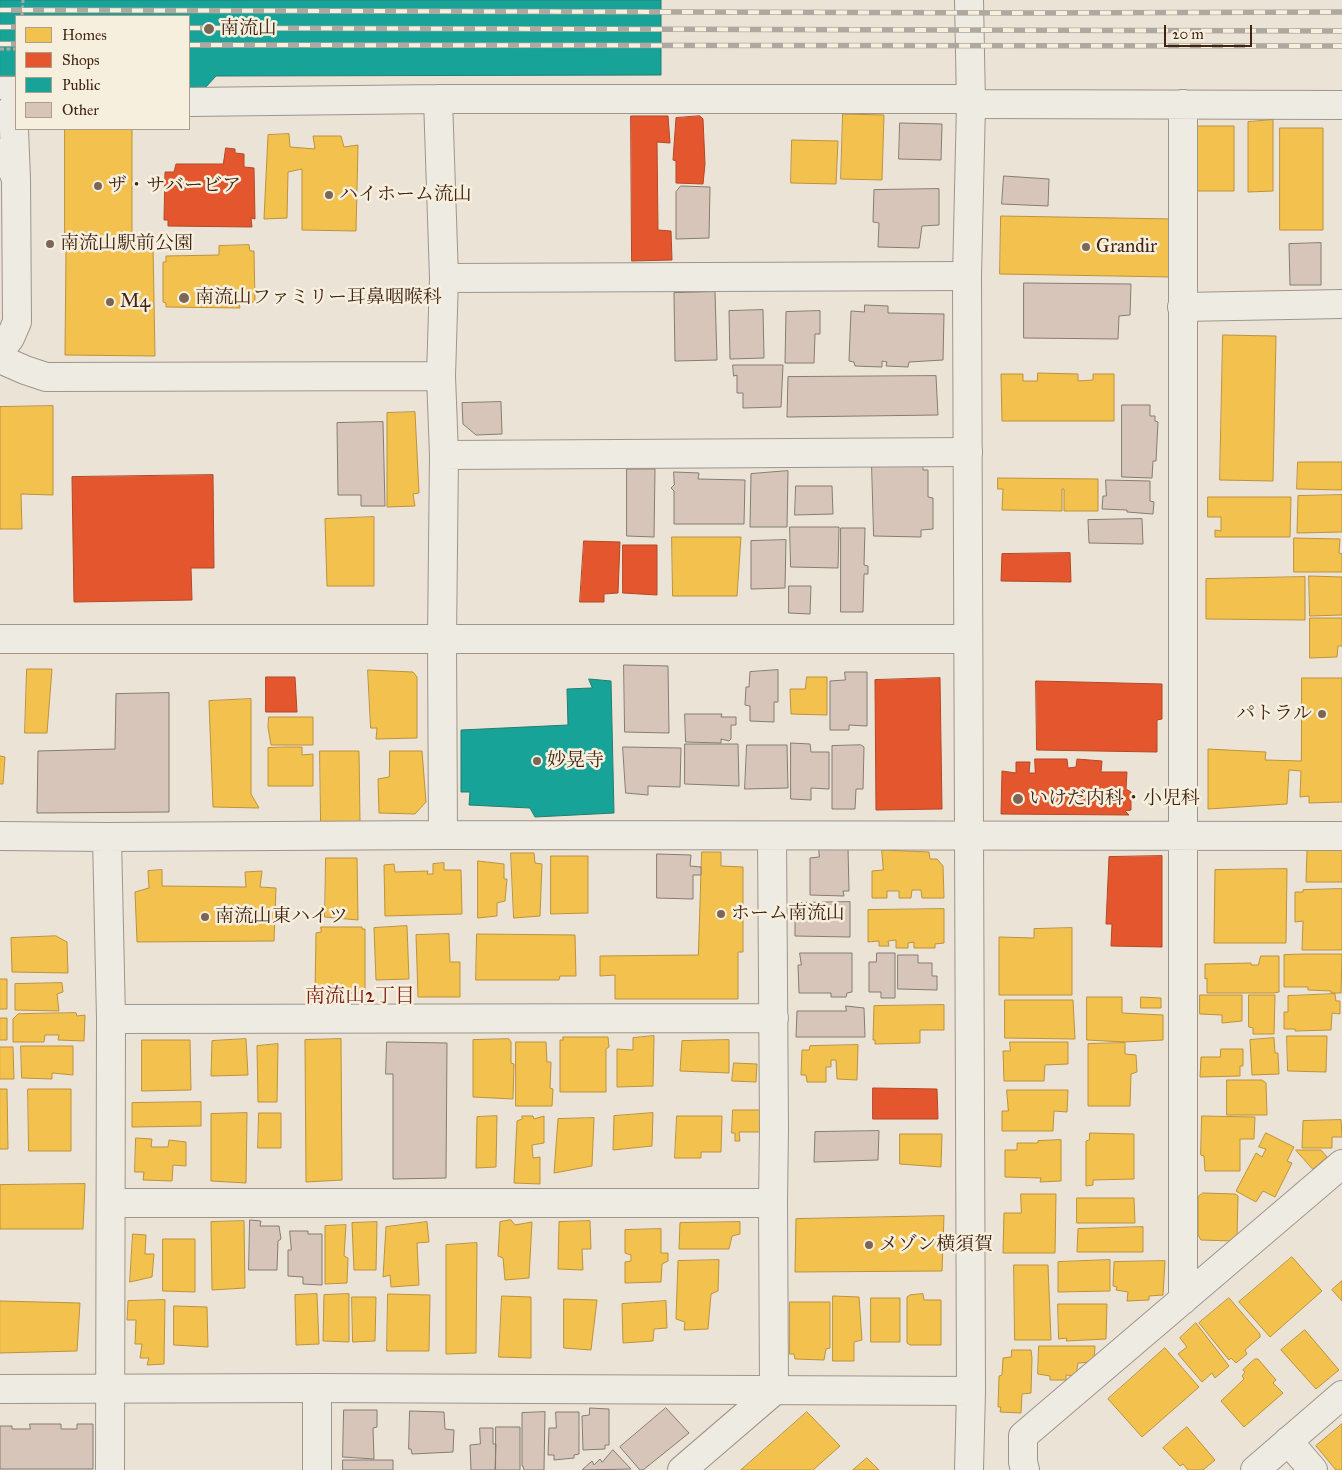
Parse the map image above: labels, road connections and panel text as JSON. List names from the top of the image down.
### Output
{
  "districts": ["南流山2丁目"],
  "places": [
    "南流山",
    "ザ・サバービア",
    "ハイホーム流山",
    "南流山駅前公園",
    "Grandir",
    "南流山ファミリー耳鼻咽喉科",
    "M4",
    "パトラル",
    "妙晃寺",
    "いけだ内科・小児科",
    "ホーム南流山",
    "南流山東ハイツ",
    "メゾン横須賀"
  ],
  "legend": [
    "Homes",
    "Shops",
    "Public",
    "Other"
  ],
  "scale_bar": "20 m"
}
